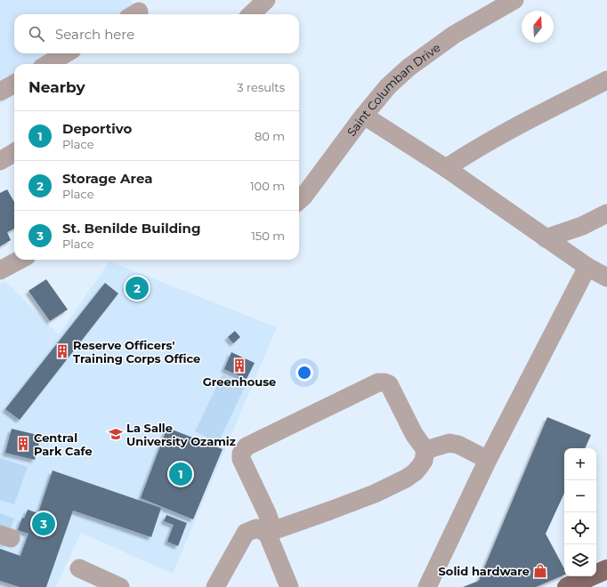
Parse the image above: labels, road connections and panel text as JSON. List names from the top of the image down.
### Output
{
  "streets": {
    "street": ["Saint Columban Drive"]
  },
  "places": {
    "building": ["Reserve Officers' Training Corps Office", "Greenhouse", "Central Park Cafe"],
    "school or university": ["La Salle University Ozamiz"],
    "shop": ["Solid hardware"]
  },
  "north": "top",
  "page": {
    "search": "Search here",
    "heading": ["Nearby", "3 results"],
    "list": [
      {
        "mark": "1",
        "name": "Deportivo",
        "note": "Place",
        "value": "80 m"
      },
      {
        "mark": "2",
        "name": "Storage Area",
        "note": "Place",
        "value": "100 m"
      },
      {
        "mark": "3",
        "name": "St. Benilde Building",
        "note": "Place",
        "value": "150 m"
      }
    ],
    "pins": ["2", "1", "3"],
    "map_buttons": ["+", "−"]
  }
}
